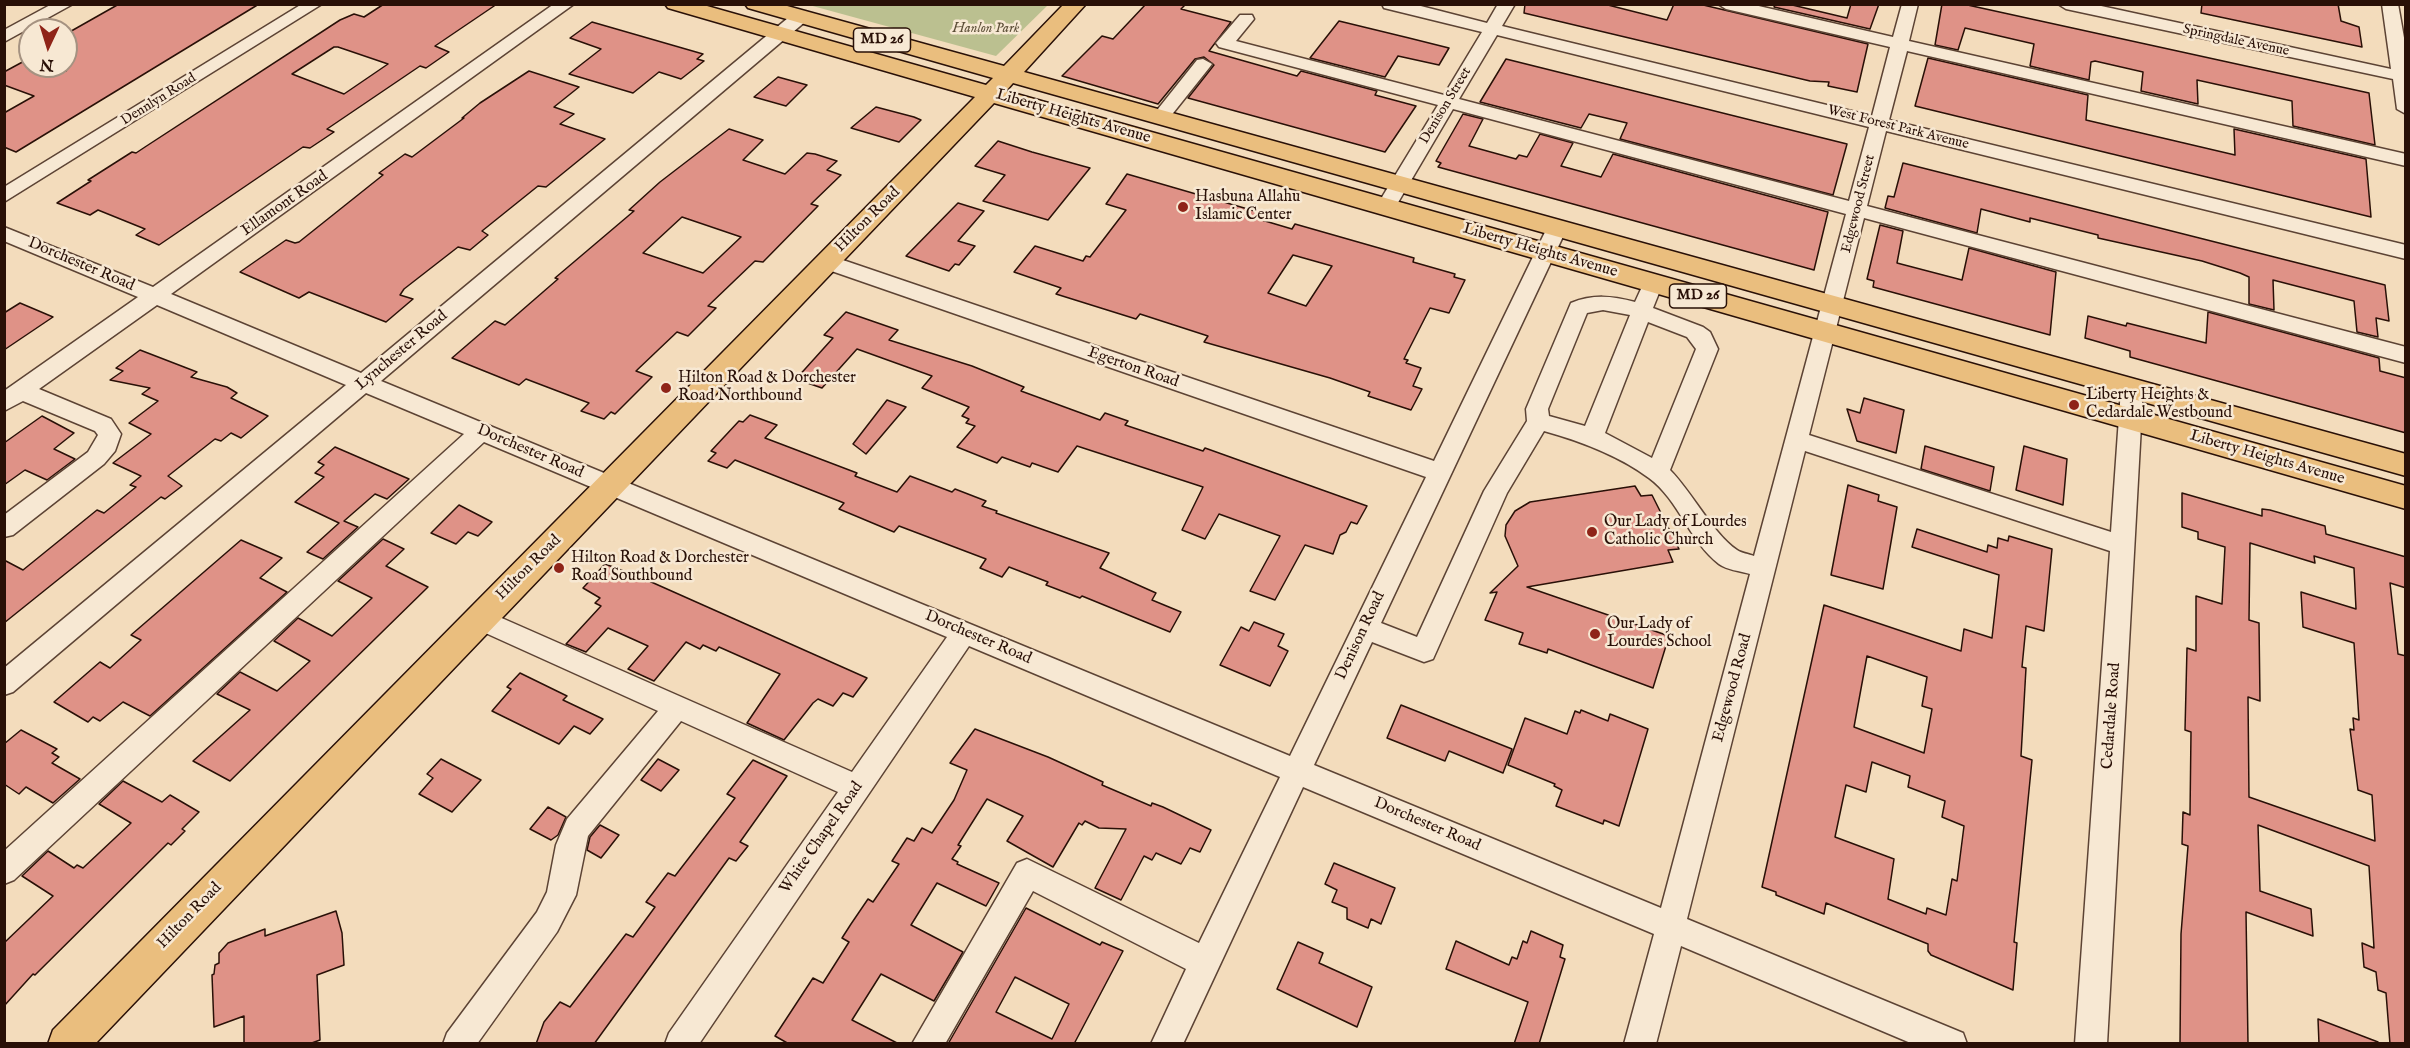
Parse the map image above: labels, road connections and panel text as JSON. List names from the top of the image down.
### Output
{
  "streets": {
    "main road": ["MD 26", "Liberty Heights Avenue", "Hilton Road"],
    "street": [
      "Springdale Avenue",
      "Dennlyn Road",
      "Denison Street",
      "West Forest Park Avenue",
      "Ellamont Road",
      "Edgewood Street",
      "Dorchester Road",
      "Lynchester Road",
      "Egerton Road",
      "Denison Road",
      "Edgewood Road",
      "Cedardale Road",
      "White Chapel Road"
    ]
  },
  "crossings": [
    ["Denison Street", "Liberty Heights Avenue"],
    ["Denison Street", "West Forest Park Avenue"],
    ["Liberty Heights Avenue", "Edgewood Street"],
    ["Liberty Heights Avenue", "Hilton Road"],
    ["Liberty Heights Avenue", "Lynchester Road"],
    ["Liberty Heights Avenue", "Denison Road"],
    ["Liberty Heights Avenue", "Edgewood Road"],
    ["Liberty Heights Avenue", "Cedardale Road"],
    ["West Forest Park Avenue", "Edgewood Street"],
    ["Ellamont Road", "Dorchester Road"],
    ["Edgewood Street", "Edgewood Road"],
    ["Hilton Road", "Dorchester Road"],
    ["Hilton Road", "Egerton Road"],
    ["Dorchester Road", "Lynchester Road"],
    ["Dorchester Road", "Denison Road"],
    ["Dorchester Road", "Edgewood Road"],
    ["Dorchester Road", "White Chapel Road"],
    ["Egerton Road", "Denison Road"]
  ],
  "parks": ["Hanlon Park"],
  "places": [
    "Hasbuna Allahu Islamic Center",
    "Hilton Road & Dorchester Road Northbound",
    "Liberty Heights & Cedardale Westbound",
    "Our Lady of Lourdes Catholic Church",
    "Hilton Road & Dorchester Road Southbound",
    "Our Lady of Lourdes School"
  ],
  "north": "bottom"
}
